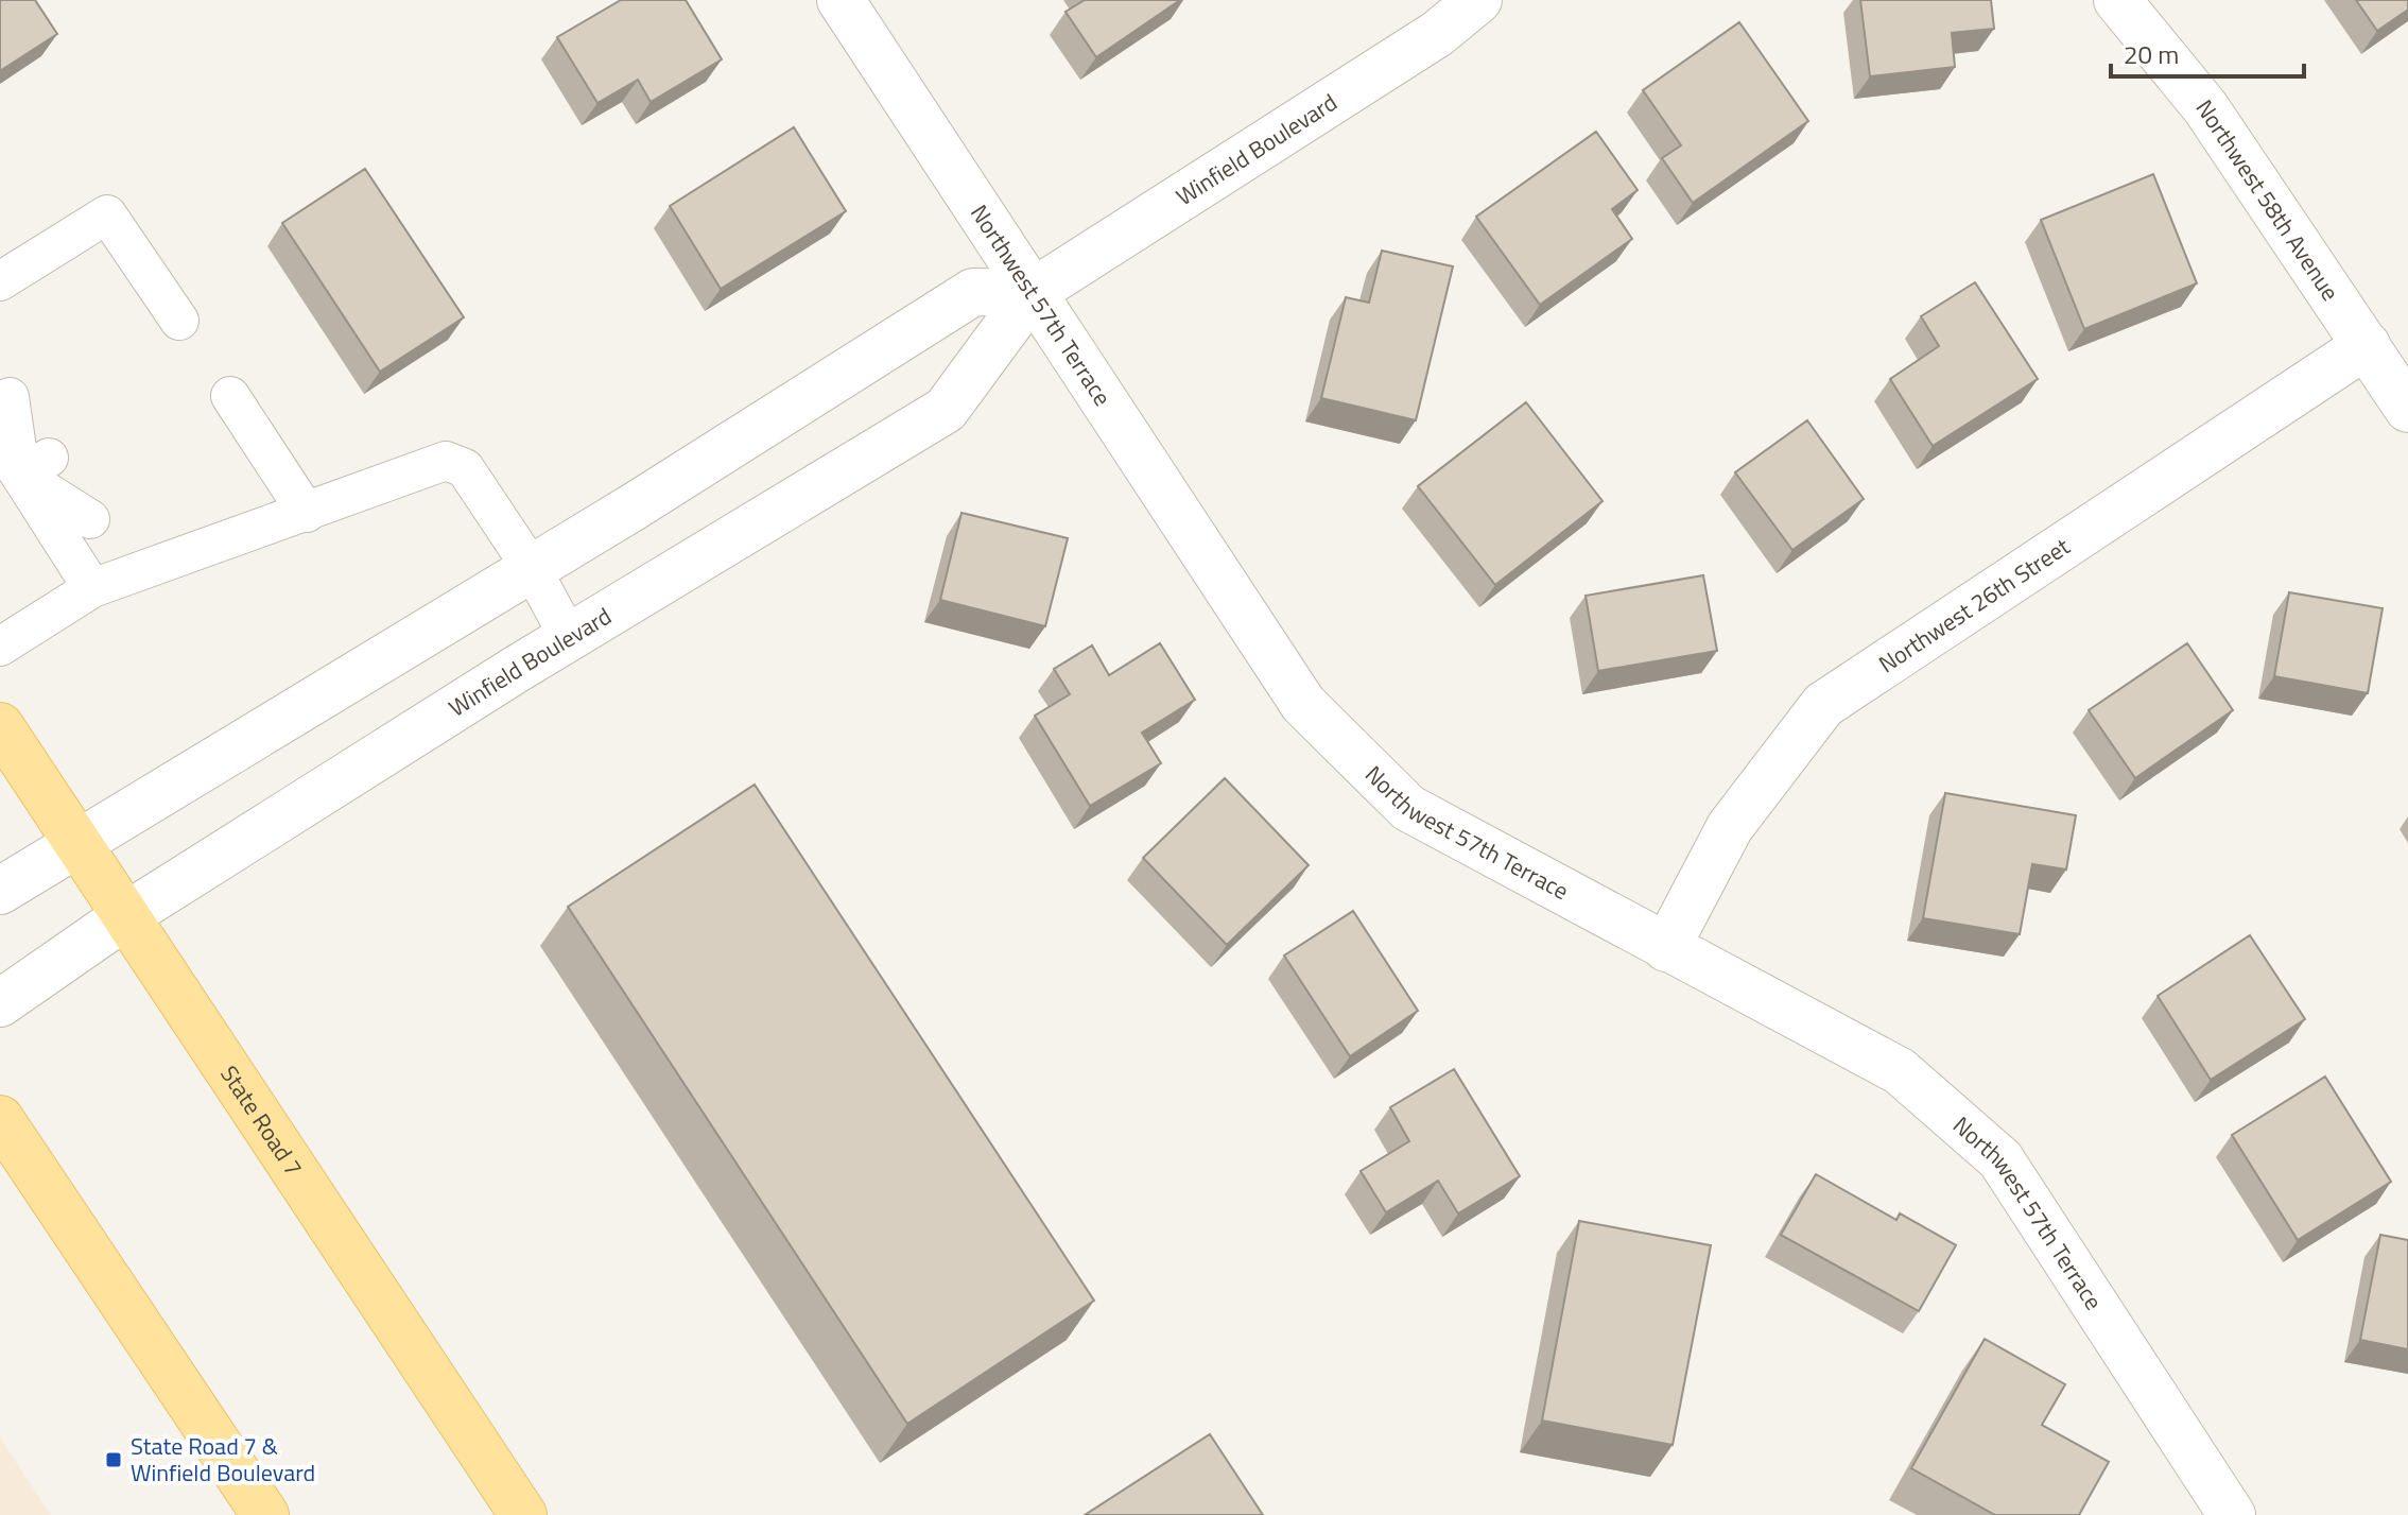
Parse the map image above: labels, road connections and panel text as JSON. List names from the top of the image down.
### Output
{
  "streets": {
    "main road": ["State Road 7"],
    "street": [
      "Winfield Boulevard",
      "Northwest 58th Avenue",
      "Northwest 57th Terrace",
      "Northwest 26th Street"
    ]
  },
  "crossings": [
    ["Winfield Boulevard", "Northwest 57th Terrace"],
    ["Winfield Boulevard", "State Road 7"],
    ["Northwest 58th Avenue", "Northwest 26th Street"],
    ["Northwest 57th Terrace", "Northwest 26th Street"]
  ],
  "places": {
    "transit": ["State Road 7 & Winfield Boulevard"]
  },
  "scale_bar": "20 m"
}
